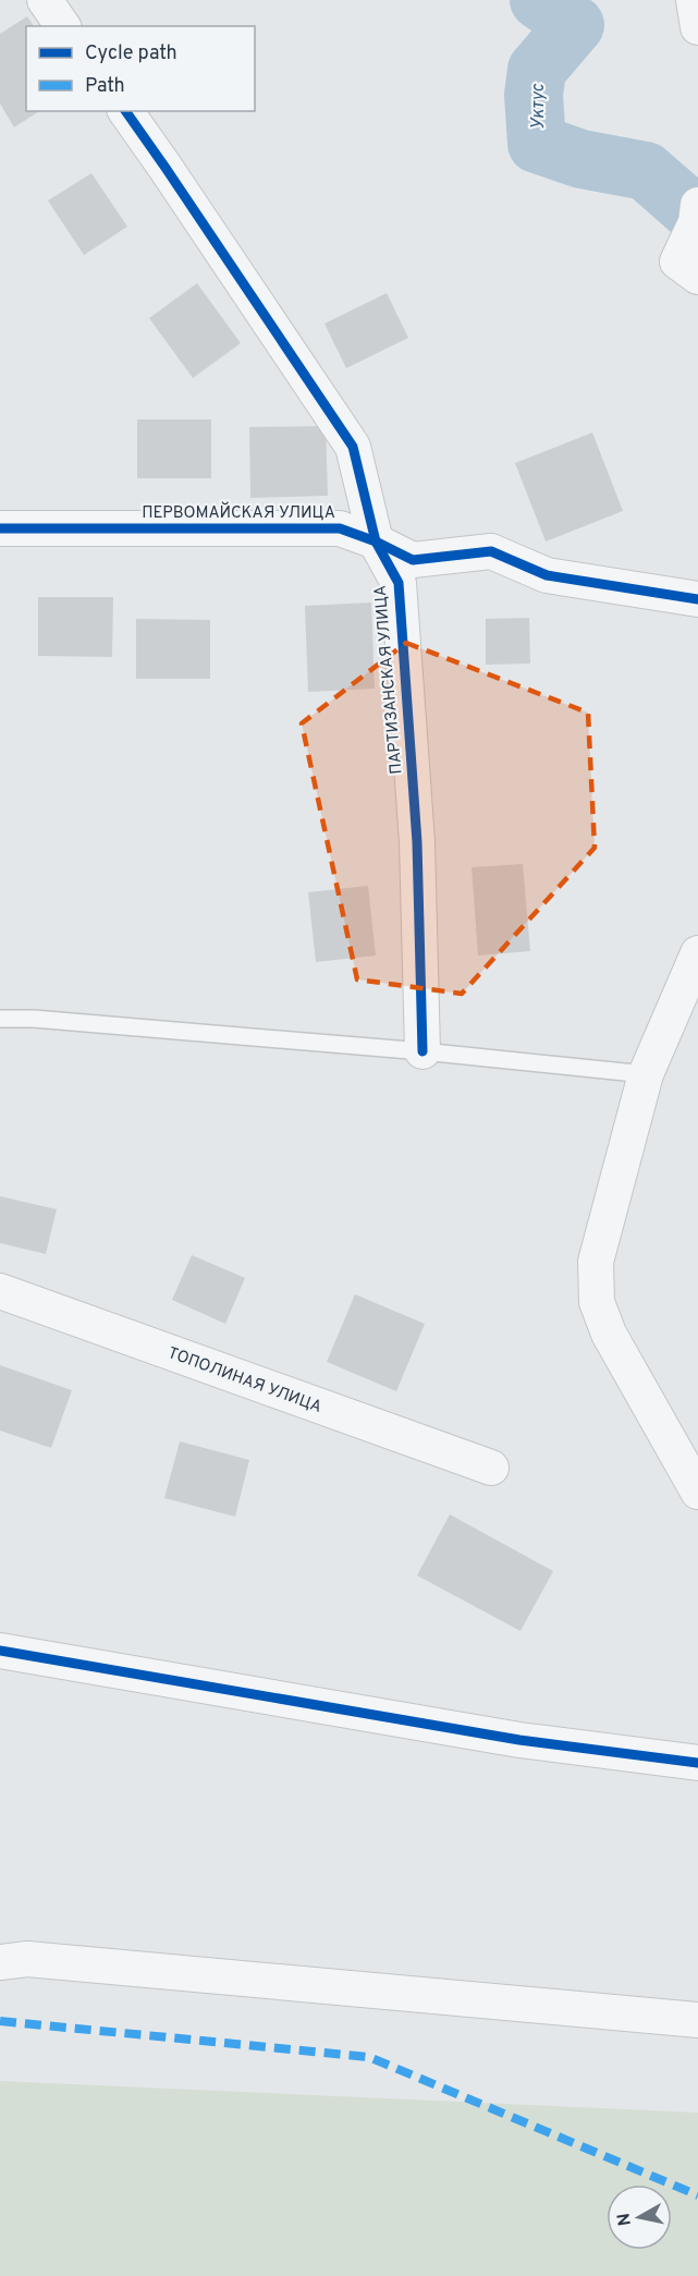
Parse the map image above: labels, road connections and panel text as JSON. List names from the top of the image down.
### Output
{
  "streets": {
    "street": ["ПЕРВОМАЙСКАЯ УЛИЦА", "ПАРТИЗАНСКАЯ УЛИЦА", "ТОПОЛИНАЯ УЛИЦА"]
  },
  "crossings": [
    ["ПЕРВОМАЙСКАЯ УЛИЦА", "ПАРТИЗАНСКАЯ УЛИЦА"]
  ],
  "water": ["Уктус"],
  "legend": ["Cycle path", "Path"],
  "north": "left"
}
